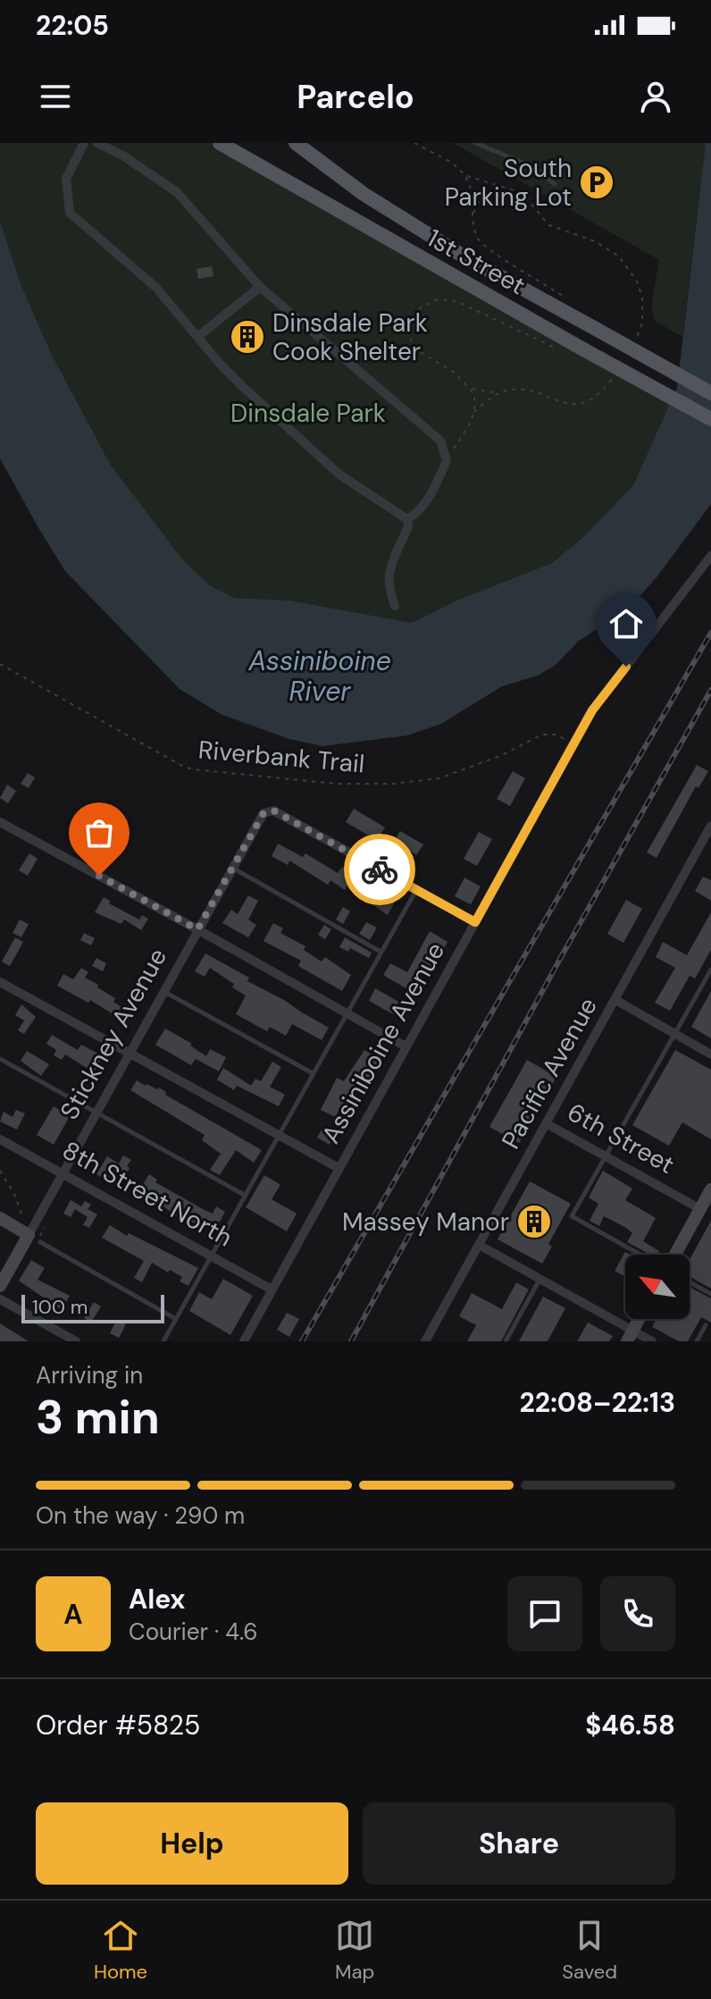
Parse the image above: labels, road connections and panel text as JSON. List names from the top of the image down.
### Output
{
  "streets": {
    "main road": ["1st Street"],
    "street": [
      "Stickney Avenue",
      "Assiniboine Avenue",
      "Pacific Avenue",
      "6th Street",
      "8th Street North"
    ],
    "path": ["Riverbank Trail"]
  },
  "crossings": [
    ["Riverbank Trail", "Assiniboine Avenue"],
    ["Stickney Avenue", "8th Street North"],
    ["Assiniboine Avenue", "8th Street North"],
    ["Pacific Avenue", "6th Street"]
  ],
  "water": ["Assiniboine River"],
  "parks": ["Dinsdale Park"],
  "places": {
    "parking": ["South Parking Lot"],
    "building": ["Dinsdale Park Cook Shelter", "Massey Manor"]
  },
  "scale_bar": "100 m",
  "north": "top left",
  "page": {
    "status": "22:05",
    "header": "Parcelo",
    "scale": "100 m",
    "heading": ["3 min", "Arriving in", "22:08–22:13"],
    "panel": [
      "Alex",
      "Courier · 4.6",
      "Order #5825",
      "$46.58"
    ],
    "bar": "On the way · 290 m",
    "round": "A",
    "buttons": ["Help", "Share"],
    "tabs": ["Home", "Map", "Saved"]
  }
}
